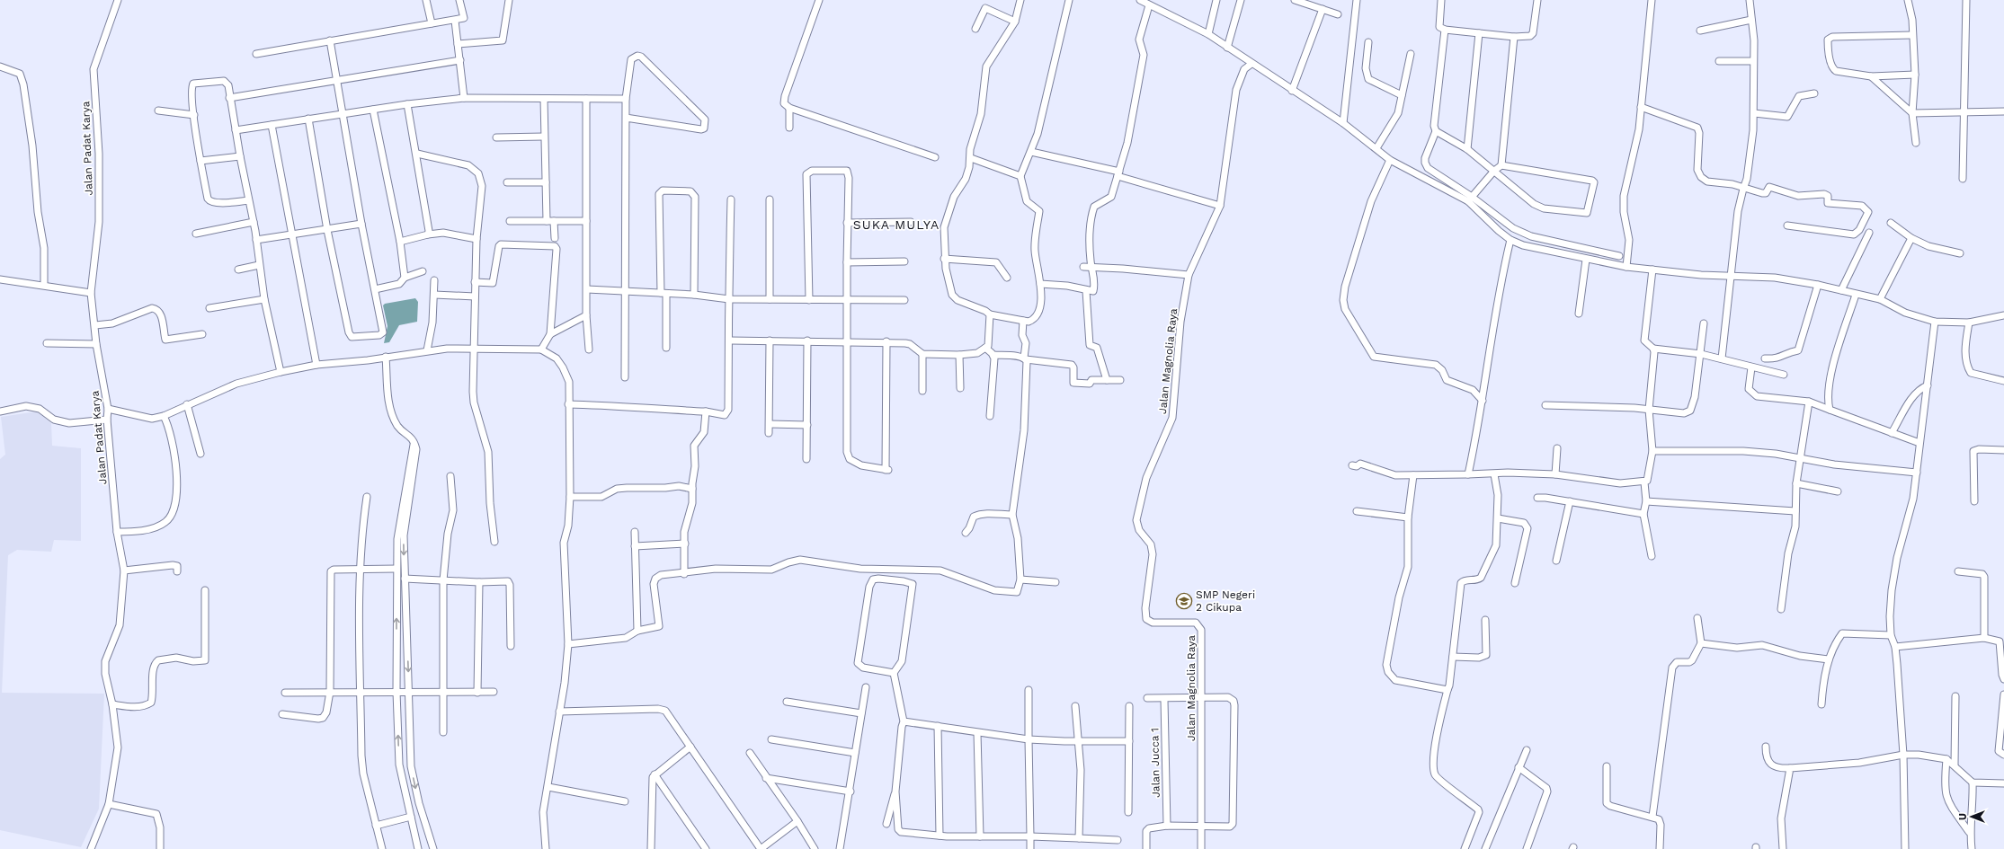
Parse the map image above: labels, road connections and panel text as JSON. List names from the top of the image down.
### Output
{
  "streets": {
    "street": ["Jalan Padat Karya", "Jalan Magnolia Raya", "Jalan Jucca 1"]
  },
  "districts": ["SUKA MULYA"],
  "places": {
    "school or university": ["SMP Negeri 2 Cikupa"]
  },
  "north": "left"
}
